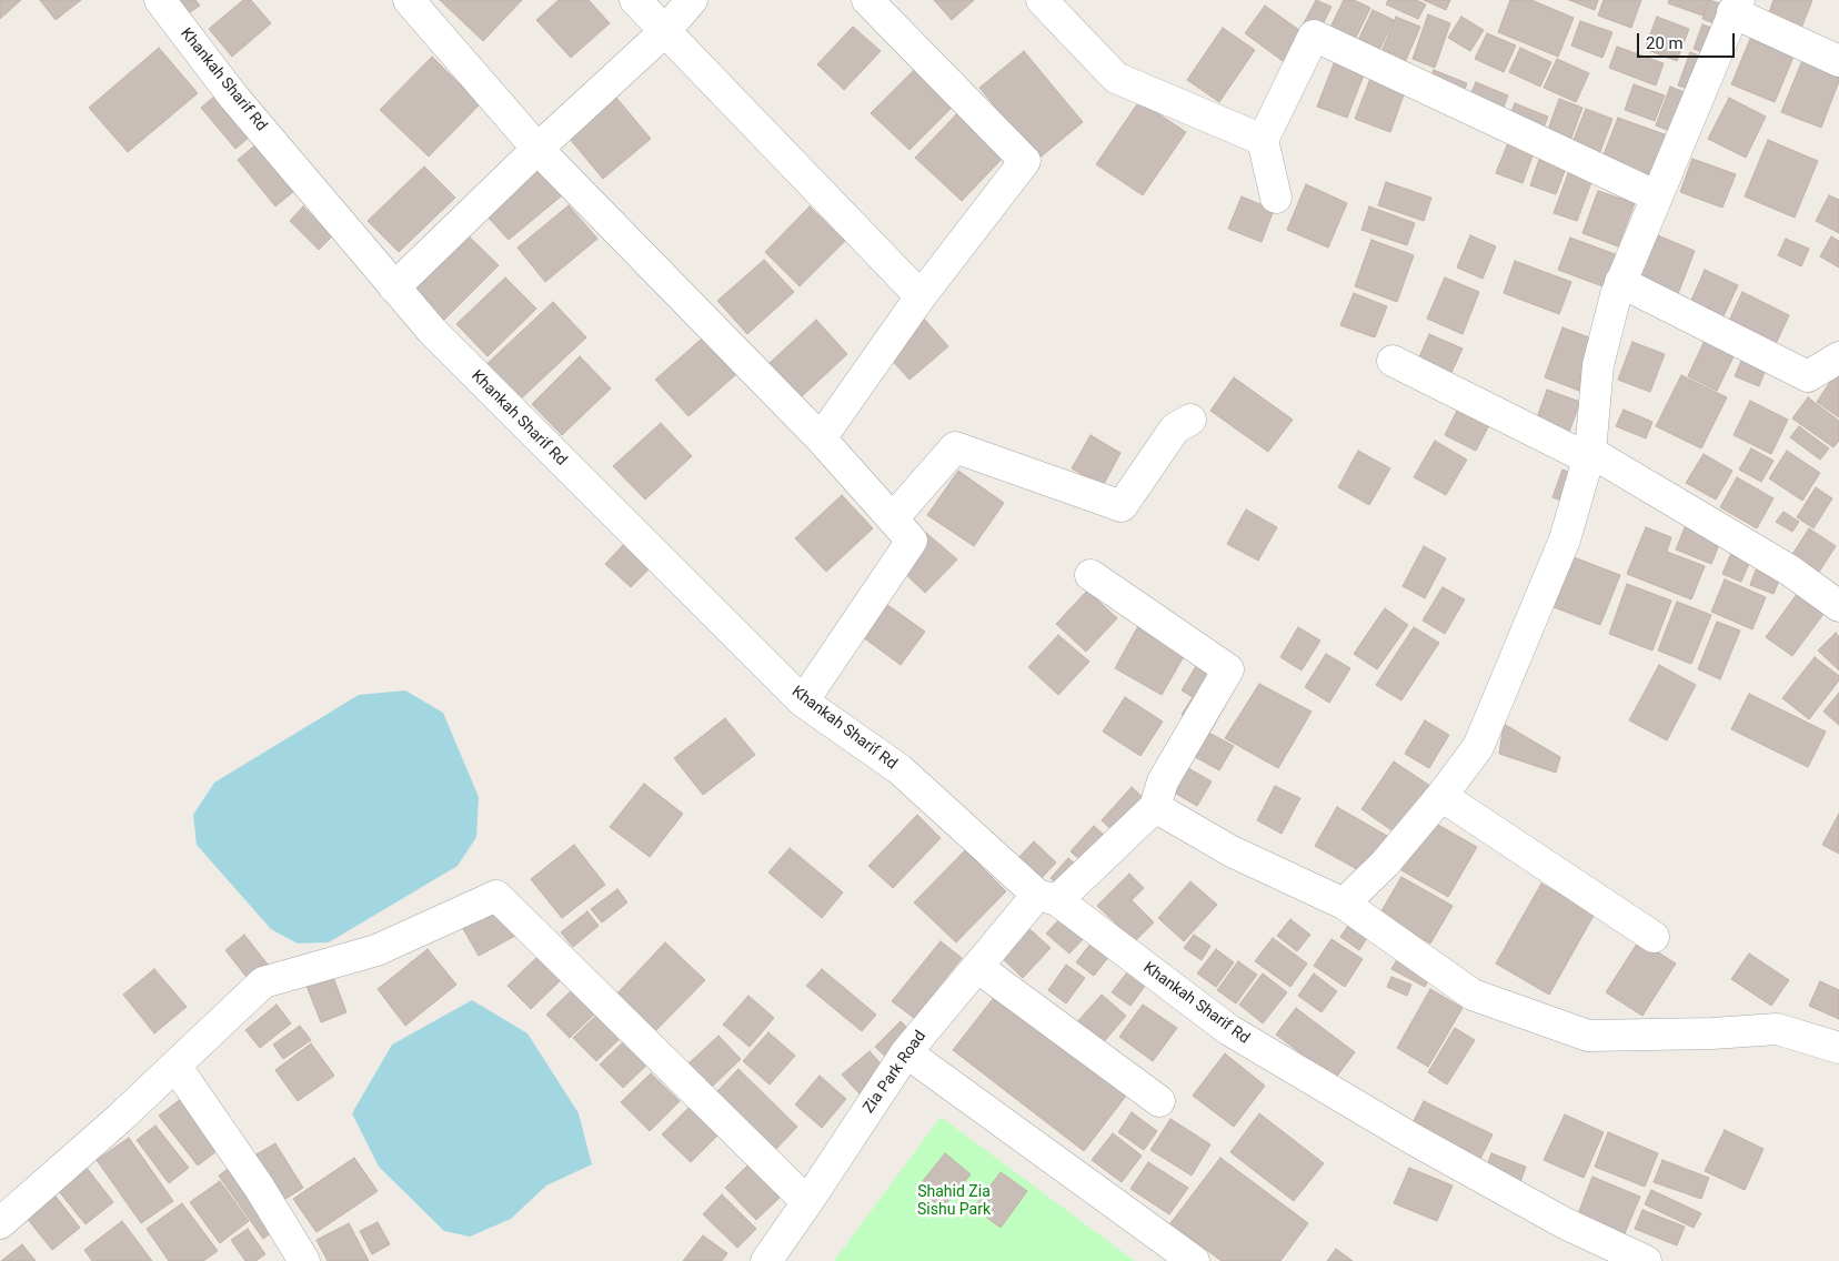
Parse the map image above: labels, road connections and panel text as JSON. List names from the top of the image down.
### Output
{
  "streets": {
    "street": ["Khankah Sharif Rd", "Zia Park Road"]
  },
  "crossings": [
    ["Khankah Sharif Rd", "Zia Park Road"]
  ],
  "parks": ["Shahid Zia Sishu Park"],
  "scale_bar": "20 m"
}
